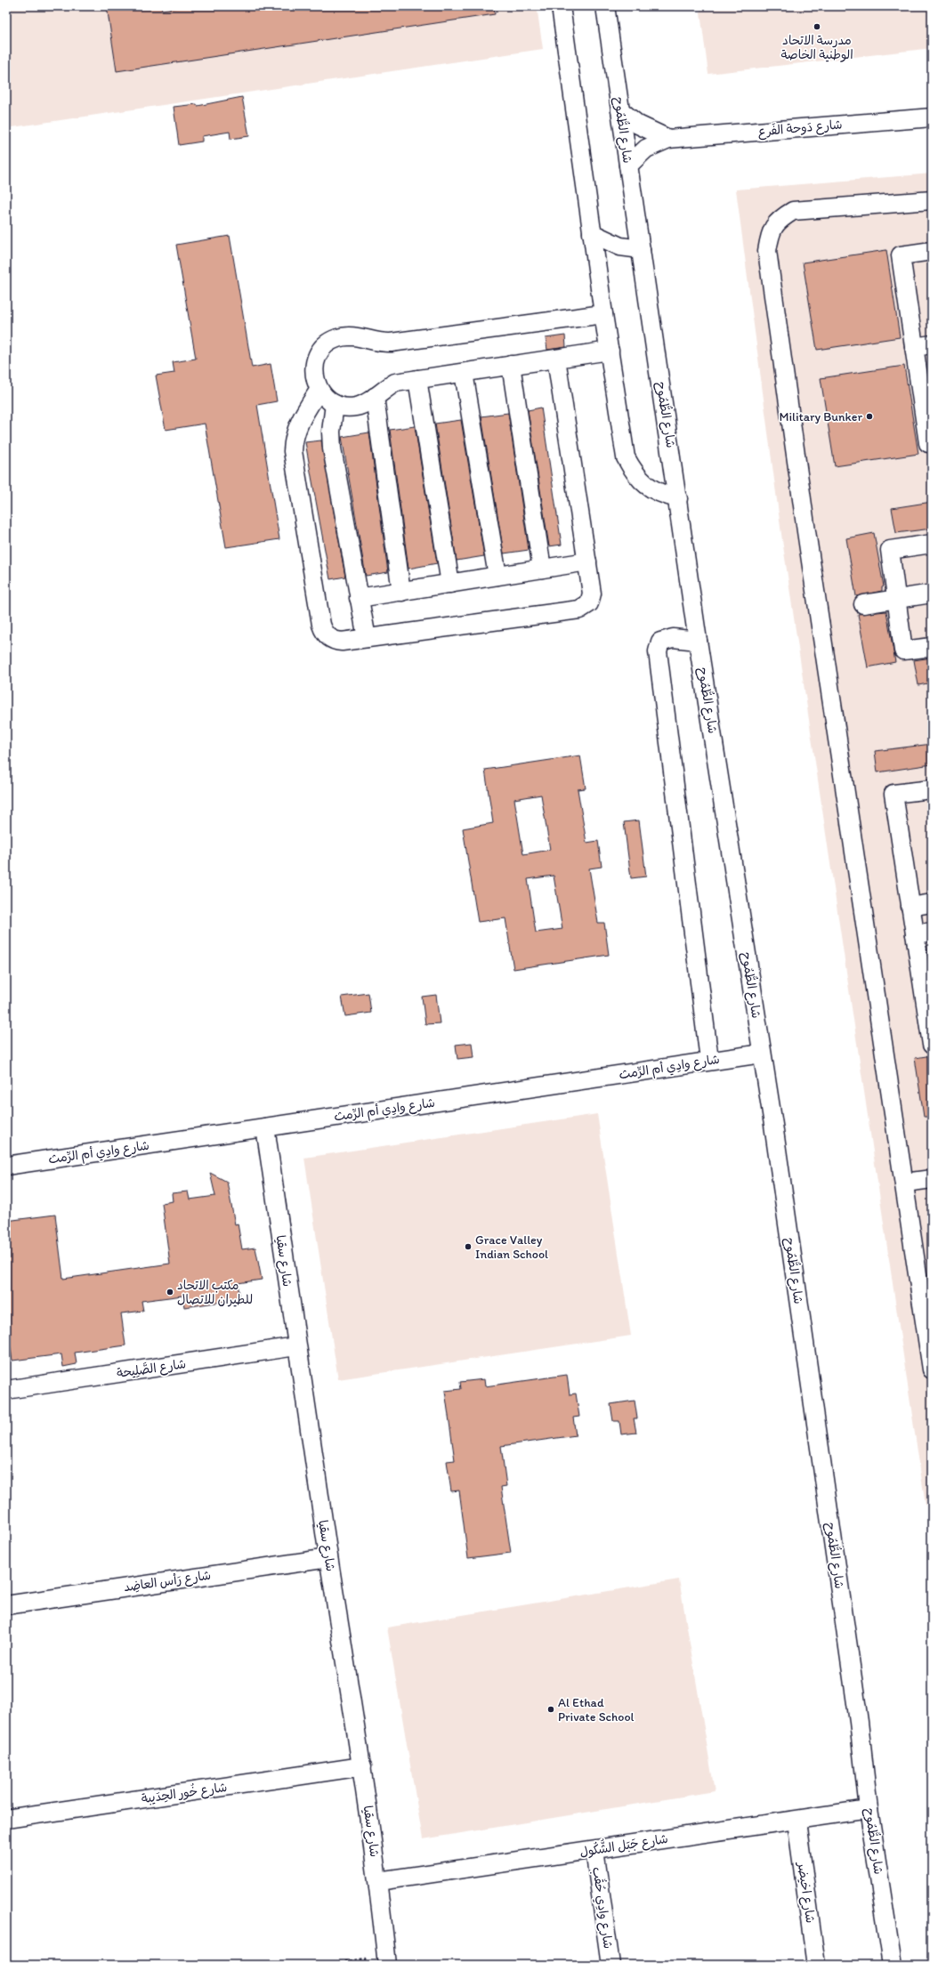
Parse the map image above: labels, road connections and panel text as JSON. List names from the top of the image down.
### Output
{
  "streets": {
    "street": [
      "شارع دَوحة الفَرع",
      "شارع الطُّمُوح",
      "شارع وادِي أم الرِّمث",
      "شارع سقيا",
      "شارع الصَّلِيحة",
      "شارع رَأس العاضِد",
      "شارع خُور الحِدَيبة",
      "شارع جَبَل الشُّكُول",
      "شارع اخيضر",
      "شارع وادِي حُقُب"
    ]
  },
  "crossings": [
    ["شارع دَوحة الفَرع", "شارع الطُّمُوح"],
    ["شارع الطُّمُوح", "شارع وادِي أم الرِّمث"],
    ["شارع الطُّمُوح", "شارع جَبَل الشُّكُول"],
    ["شارع وادِي أم الرِّمث", "شارع سقيا"],
    ["شارع سقيا", "شارع الصَّلِيحة"],
    ["شارع سقيا", "شارع رَأس العاضِد"],
    ["شارع سقيا", "شارع خُور الحِدَيبة"],
    ["شارع سقيا", "شارع جَبَل الشُّكُول"],
    ["شارع جَبَل الشُّكُول", "شارع اخيضر"],
    ["شارع جَبَل الشُّكُول", "شارع وادِي حُقُب"]
  ],
  "places": [
    "مدرسة الاتحاد الوطنية الخاصة",
    "Military Bunker",
    "Grace Valley Indian School",
    "مكتب الاتحاد للطيران للاتصال",
    "Al Ethad Private School"
  ]
}
